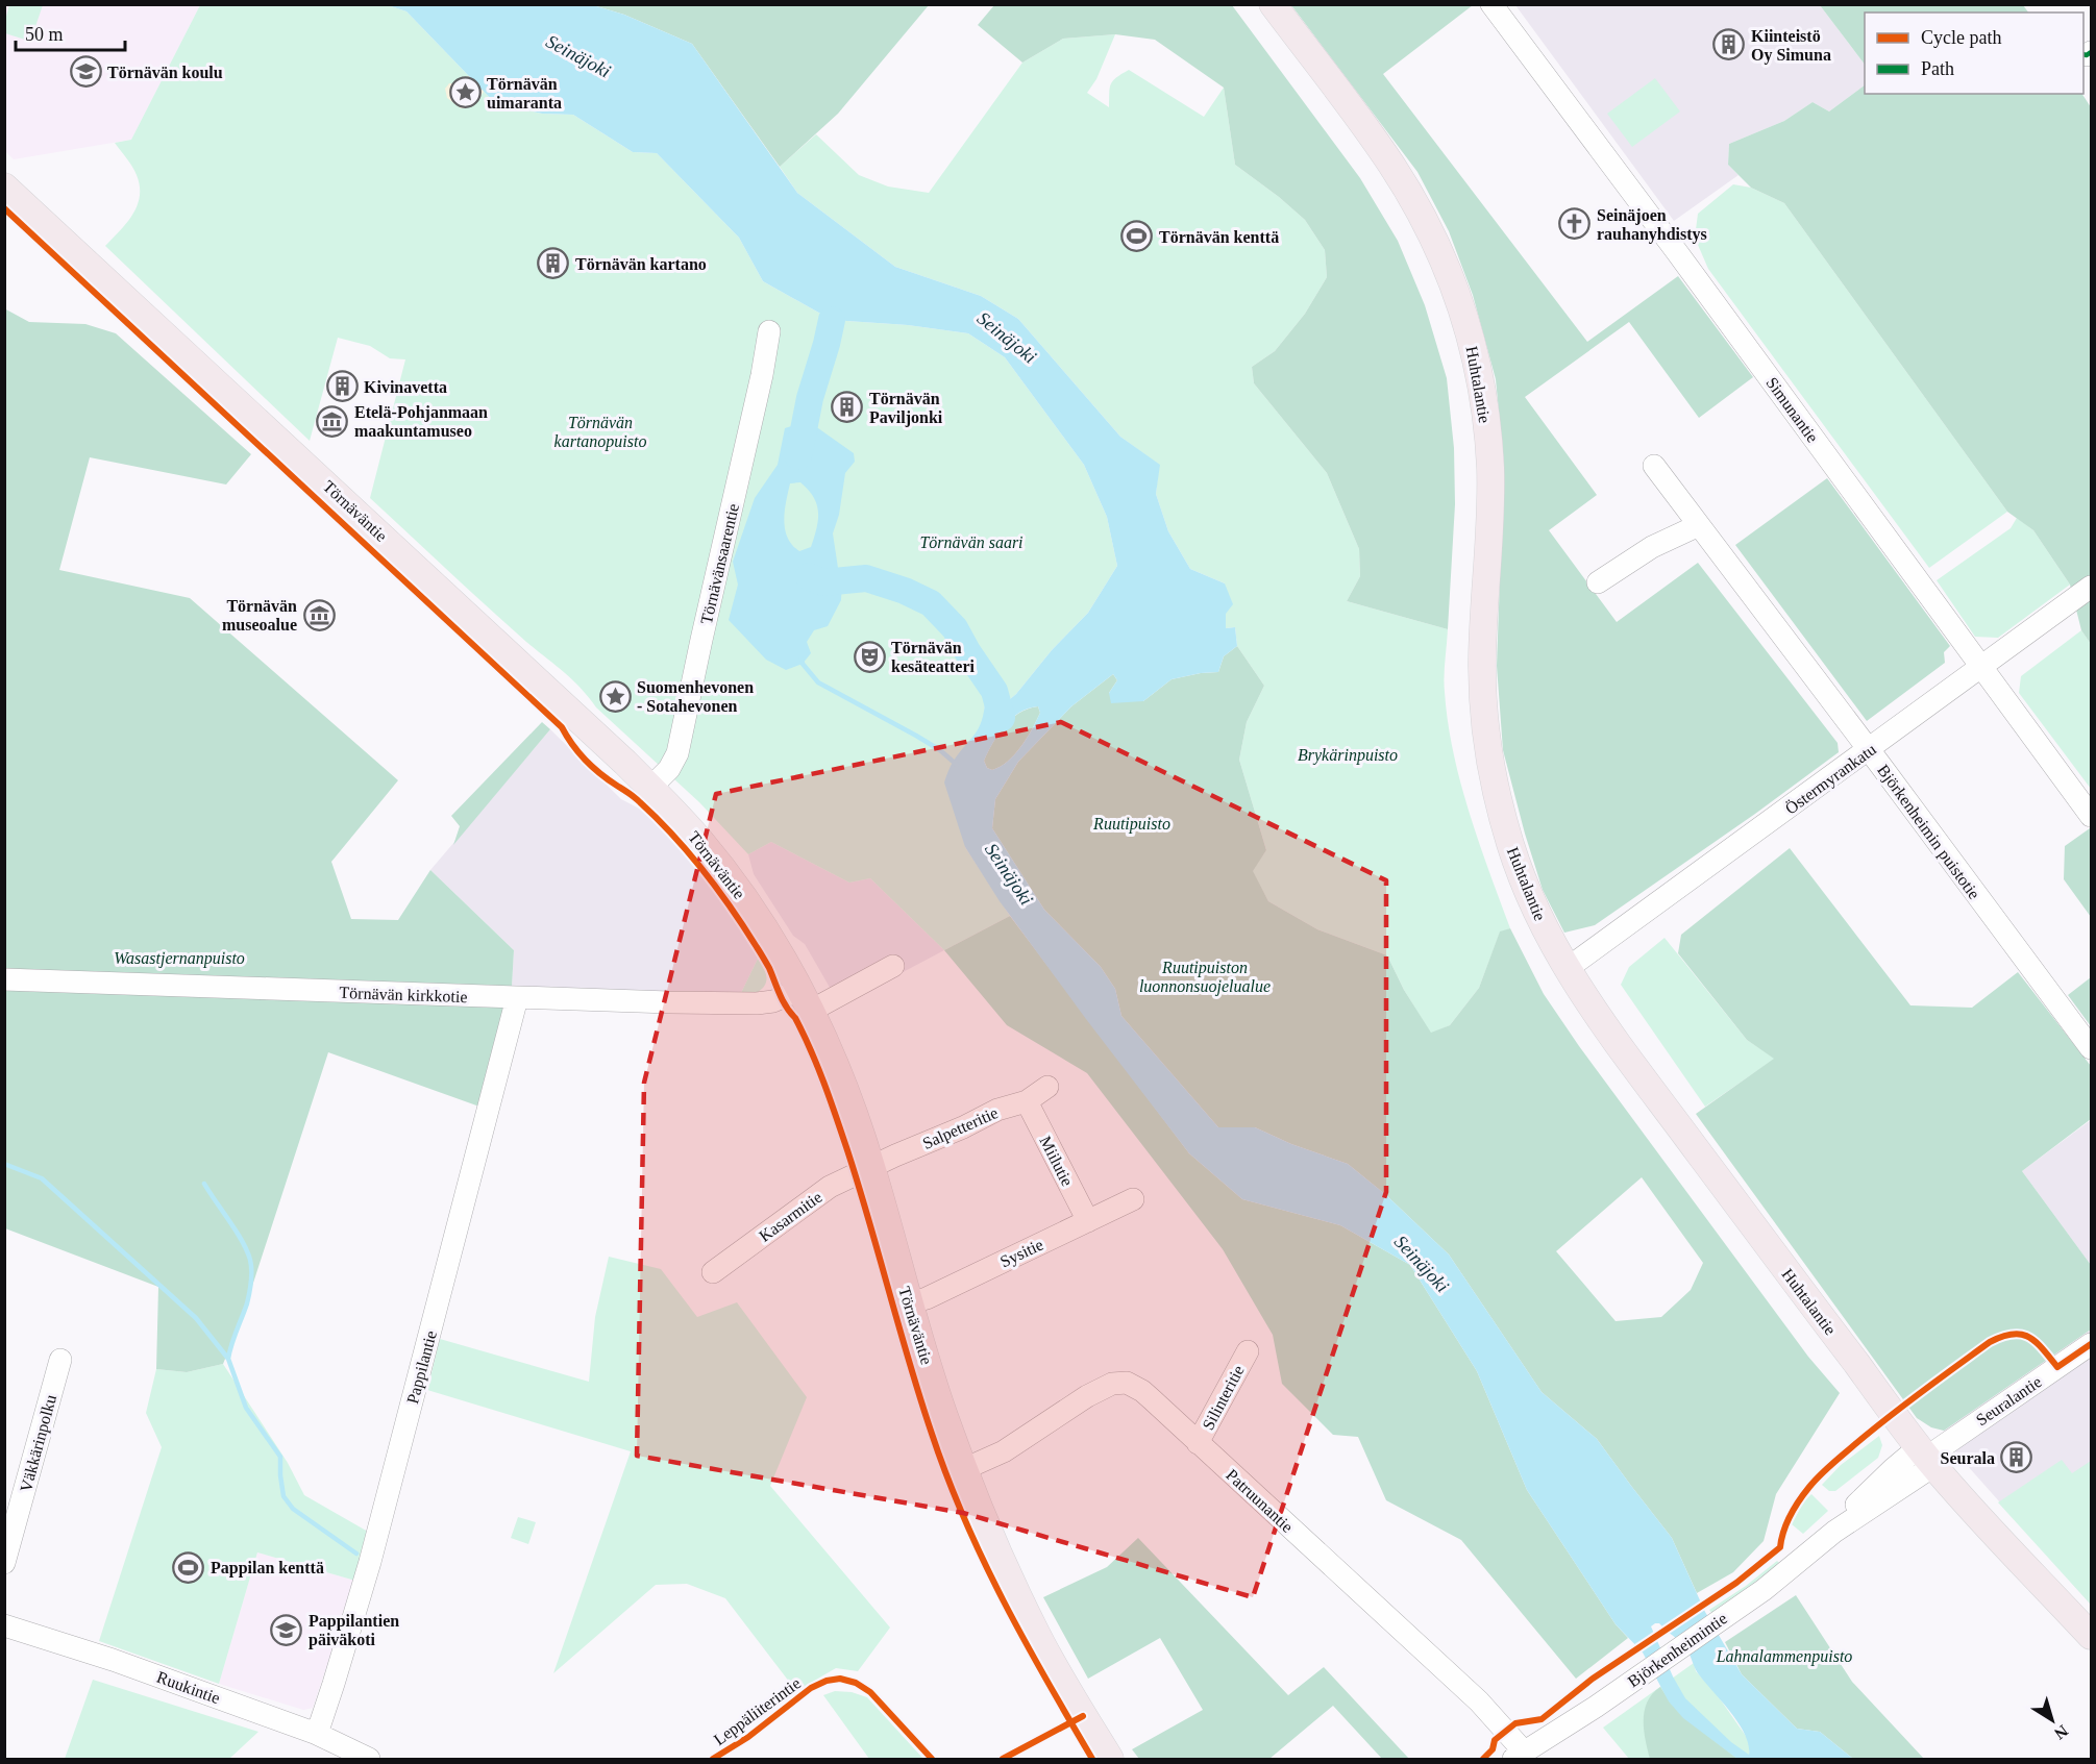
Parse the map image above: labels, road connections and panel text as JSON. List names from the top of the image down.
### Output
{
  "streets": {
    "main road": ["Huhtalantie", "Törnäväntie"],
    "street": [
      "Simunantie",
      "Törnävänsaarentie",
      "Östermyrankatu",
      "Björkenheimin puistotie",
      "Törnävän kirkkotie",
      "Salpetteritie",
      "Miilutie",
      "Kasarmitie",
      "Sysitie",
      "Pappilantie",
      "Silinteritie",
      "Seuralantie",
      "Väkkärinpolku",
      "Patruunantie",
      "Björkenheimintie",
      "Ruukintie"
    ],
    "cycle path": ["Leppäliiterintie"]
  },
  "crossings": [
    ["Huhtalantie", "Östermyrankatu"],
    ["Huhtalantie", "Seuralantie"],
    ["Huhtalantie", "Björkenheimintie"],
    ["Simunantie", "Östermyrankatu"],
    ["Törnäväntie", "Törnävänsaarentie"],
    ["Törnäväntie", "Törnävän kirkkotie"],
    ["Törnäväntie", "Salpetteritie"],
    ["Törnäväntie", "Kasarmitie"],
    ["Törnäväntie", "Sysitie"],
    ["Törnäväntie", "Patruunantie"],
    ["Östermyrankatu", "Björkenheimin puistotie"],
    ["Törnävän kirkkotie", "Pappilantie"],
    ["Salpetteritie", "Miilutie"],
    ["Salpetteritie", "Kasarmitie"],
    ["Miilutie", "Sysitie"],
    ["Pappilantie", "Ruukintie"],
    ["Silinteritie", "Patruunantie"],
    ["Seuralantie", "Björkenheimintie"],
    ["Patruunantie", "Björkenheimintie"]
  ],
  "water": ["Seinäjoki"],
  "parks": [
    "Törnävän kartanopuisto",
    "Törnävän saari",
    "Brykärinpuisto",
    "Ruutipuisto",
    "Wasastjernanpuisto",
    "Ruutipuiston luonnonsuojelualue",
    "Lahnalammenpuisto"
  ],
  "places": {
    "building": [
      "Kiinteistö Oy Simuna",
      "Törnävän kartano",
      "Kivinavetta",
      "Törnävän Paviljonki",
      "Seurala"
    ],
    "school or university": ["Törnävän koulu", "Pappilantien päiväkoti"],
    "place": ["Törnävän uimaranta", "Suomenhevonen - Sotahevonen"],
    "church": ["Seinäjoen rauhanyhdistys"],
    "sports": ["Törnävän kenttä", "Pappilan kenttä"],
    "museum": ["Etelä-Pohjanmaan maakuntamuseo", "Törnävän museoalue"],
    "theatre": ["Törnävän kesäteatteri"]
  },
  "legend": ["Cycle path", "Path"],
  "scale_bar": "50 m",
  "north": "bottom right"
}
